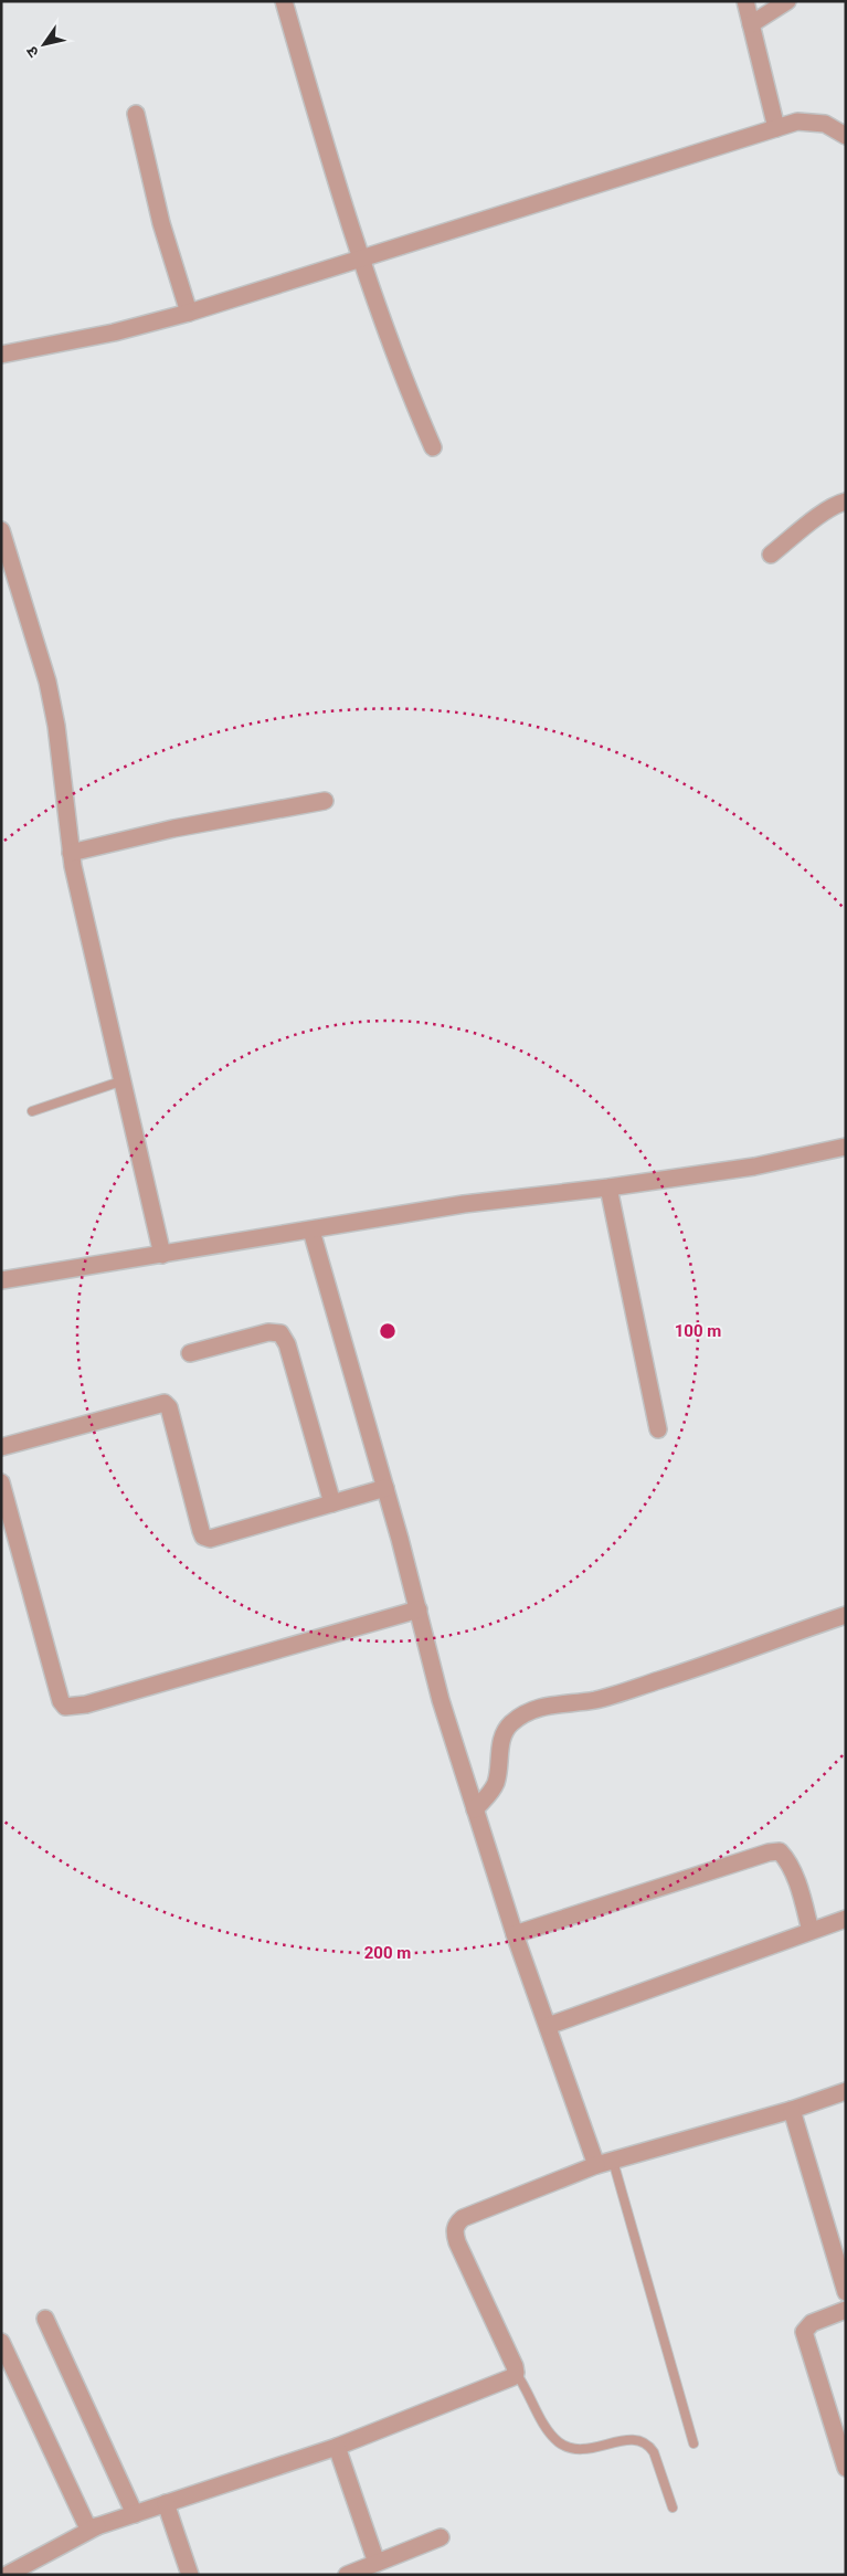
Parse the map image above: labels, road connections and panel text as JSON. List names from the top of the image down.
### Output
{
  "north": "bottom left",
  "rings": ["100 m", "200 m"]
}
